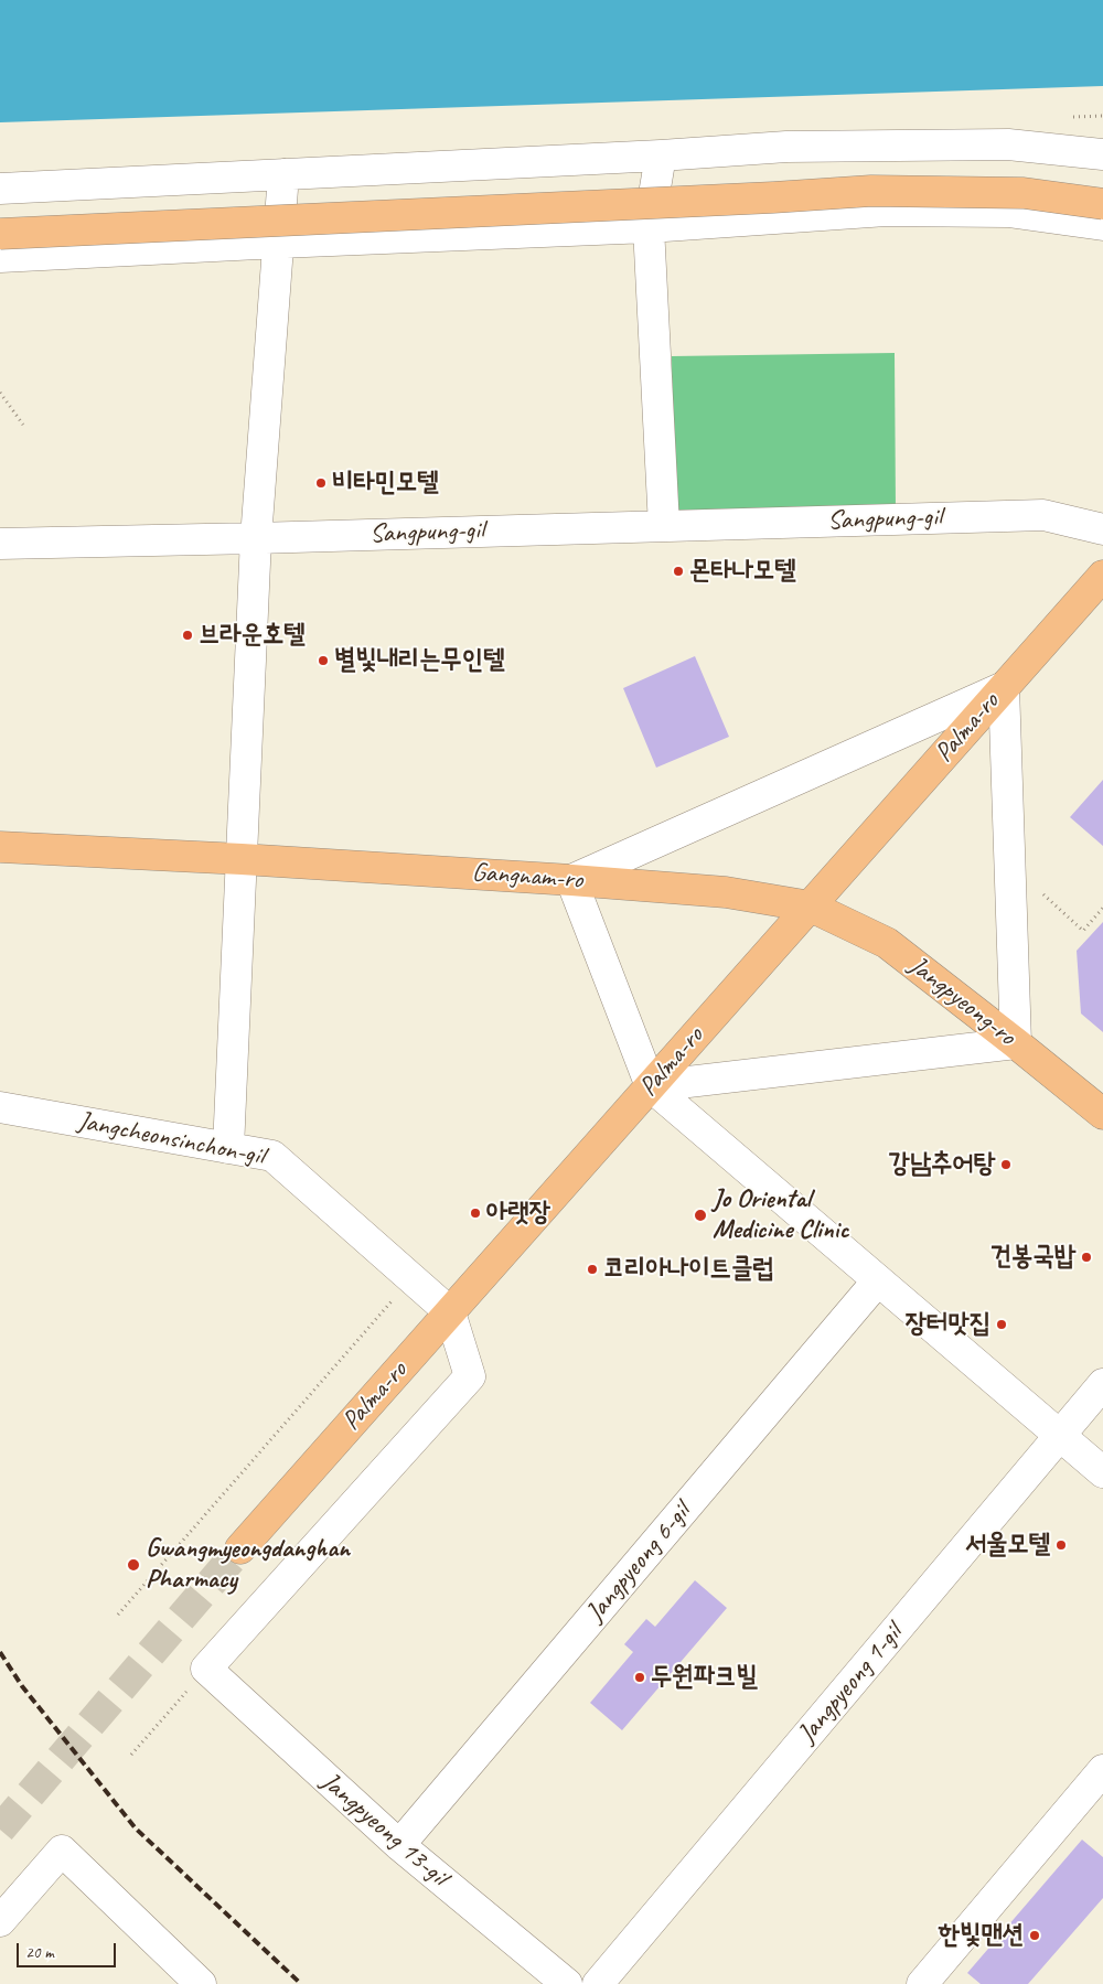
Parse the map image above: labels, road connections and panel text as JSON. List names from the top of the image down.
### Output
{
  "streets": {
    "main road": ["Palma-ro", "Gangnam-ro", "Jangpyeong-ro"],
    "street": [
      "Sangpung-gil",
      "Jangcheonsinchon-gil",
      "Jangpyeong 6-gil",
      "Jangpyeong 1-gil",
      "Jangpyeong 13-gil"
    ]
  },
  "crossings": [
    ["Palma-ro", "Gangnam-ro"],
    ["Palma-ro", "Jangpyeong-ro"],
    ["Palma-ro", "Jangcheonsinchon-gil"],
    ["Gangnam-ro", "Jangpyeong-ro"],
    ["Jangpyeong 6-gil", "Jangpyeong 13-gil"]
  ],
  "places": [
    "비타민모텔",
    "몬타나모텔",
    "브라운호텔",
    "별빛내리는무인텔",
    "강남추어탕",
    "아랫장",
    "Jo Oriental Medicine Clinic",
    "건봉국밥",
    "코리아나이트클럽",
    "장터맛집",
    "서울모텔",
    "Gwangmyeongdanghan Pharmacy",
    "두원파크빌",
    "한빛맨션"
  ],
  "scale_bar": "20 m"
}
